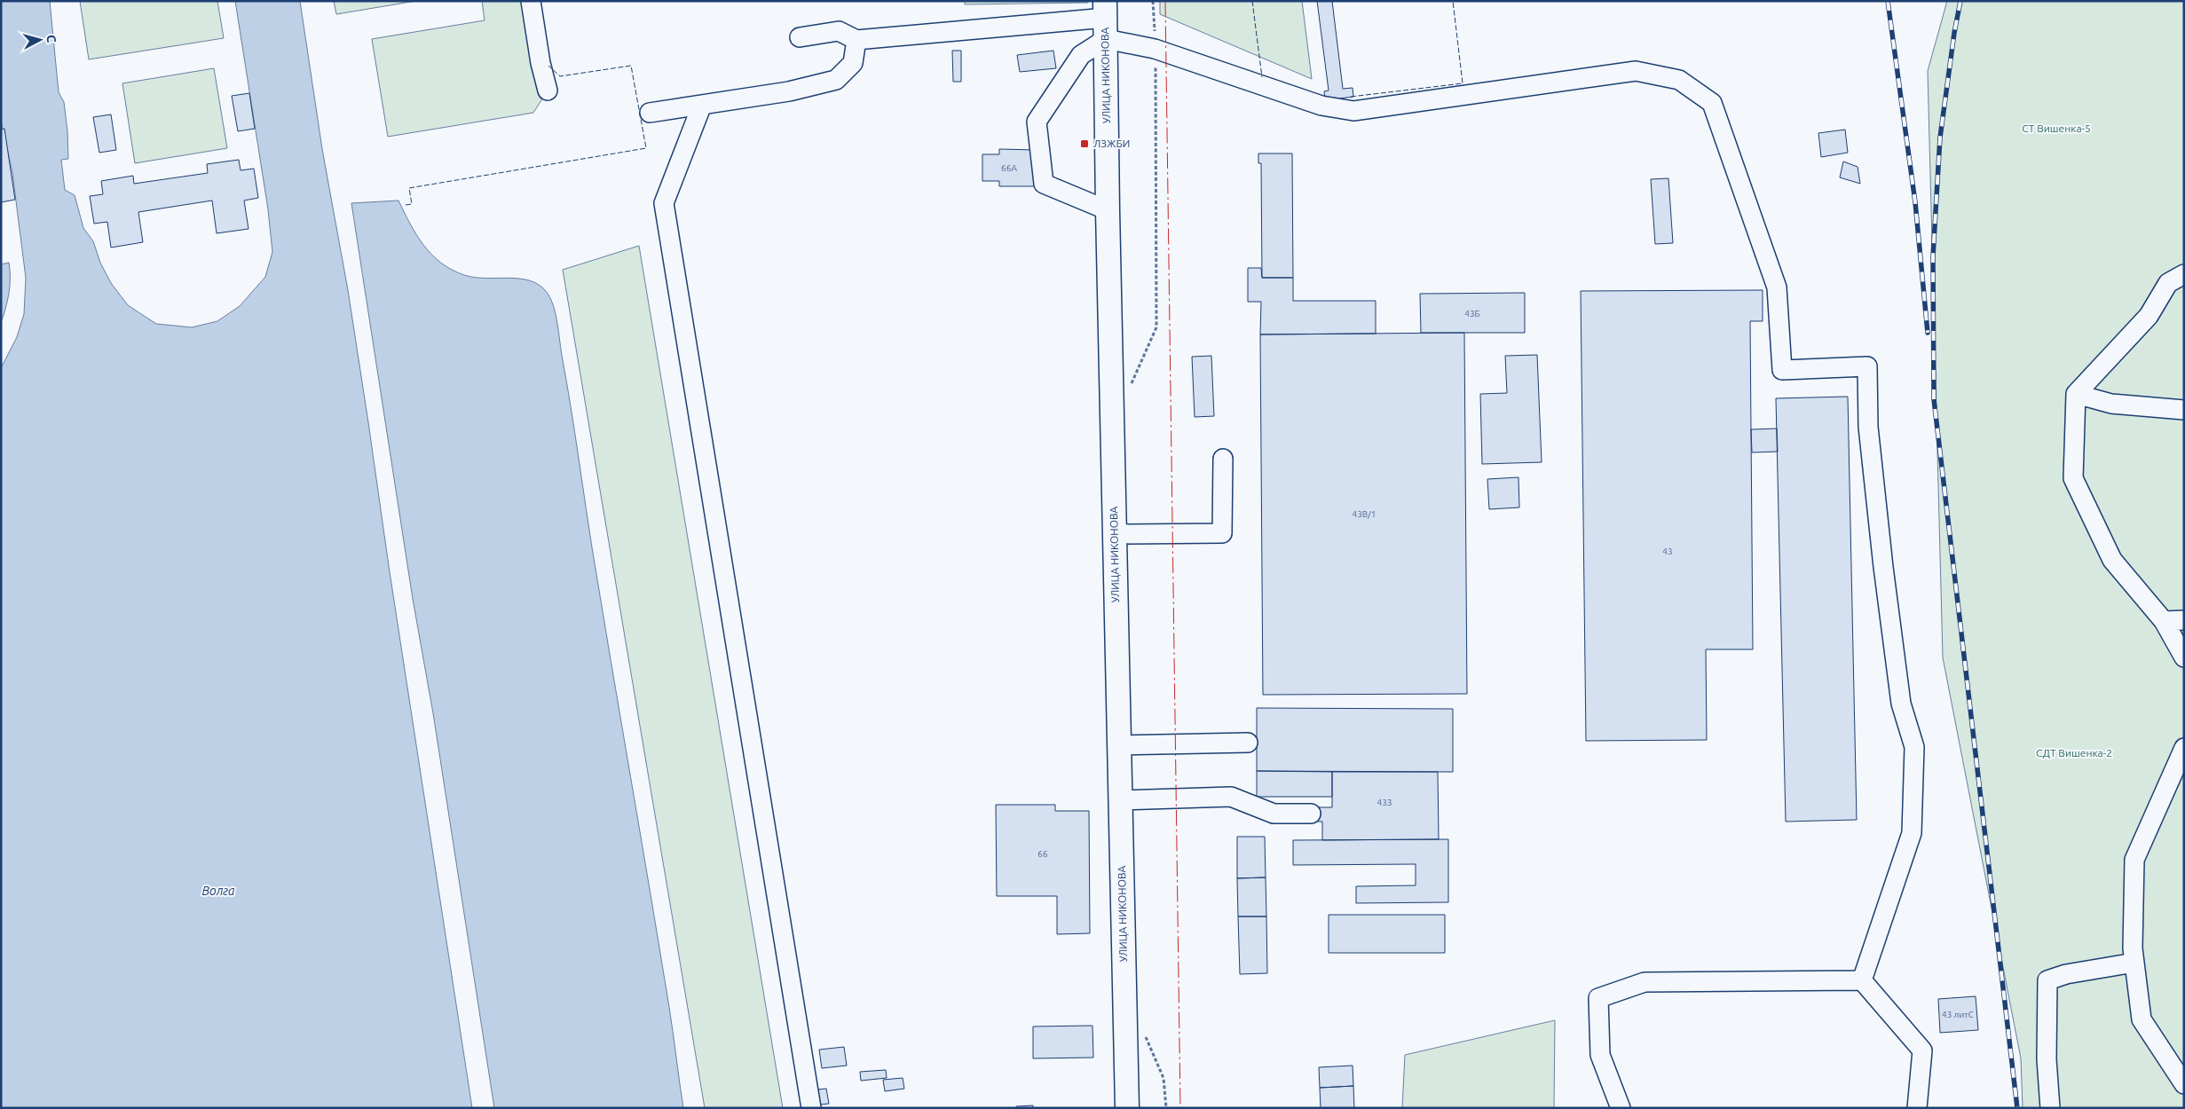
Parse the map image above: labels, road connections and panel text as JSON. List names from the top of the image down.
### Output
{
  "streets": {
    "main road": ["УЛИЦА НИКОНОВА"]
  },
  "water": ["Волга"],
  "parks": ["СТ Вишенка-5", "СДТ Вишенка-2"],
  "places": {
    "transit": ["ЛЗЖБИ"]
  },
  "house_numbers": [
    "66А",
    "43Б",
    "43В/1",
    "43",
    "43З",
    "66",
    "43 литС"
  ],
  "north": "right"
}
